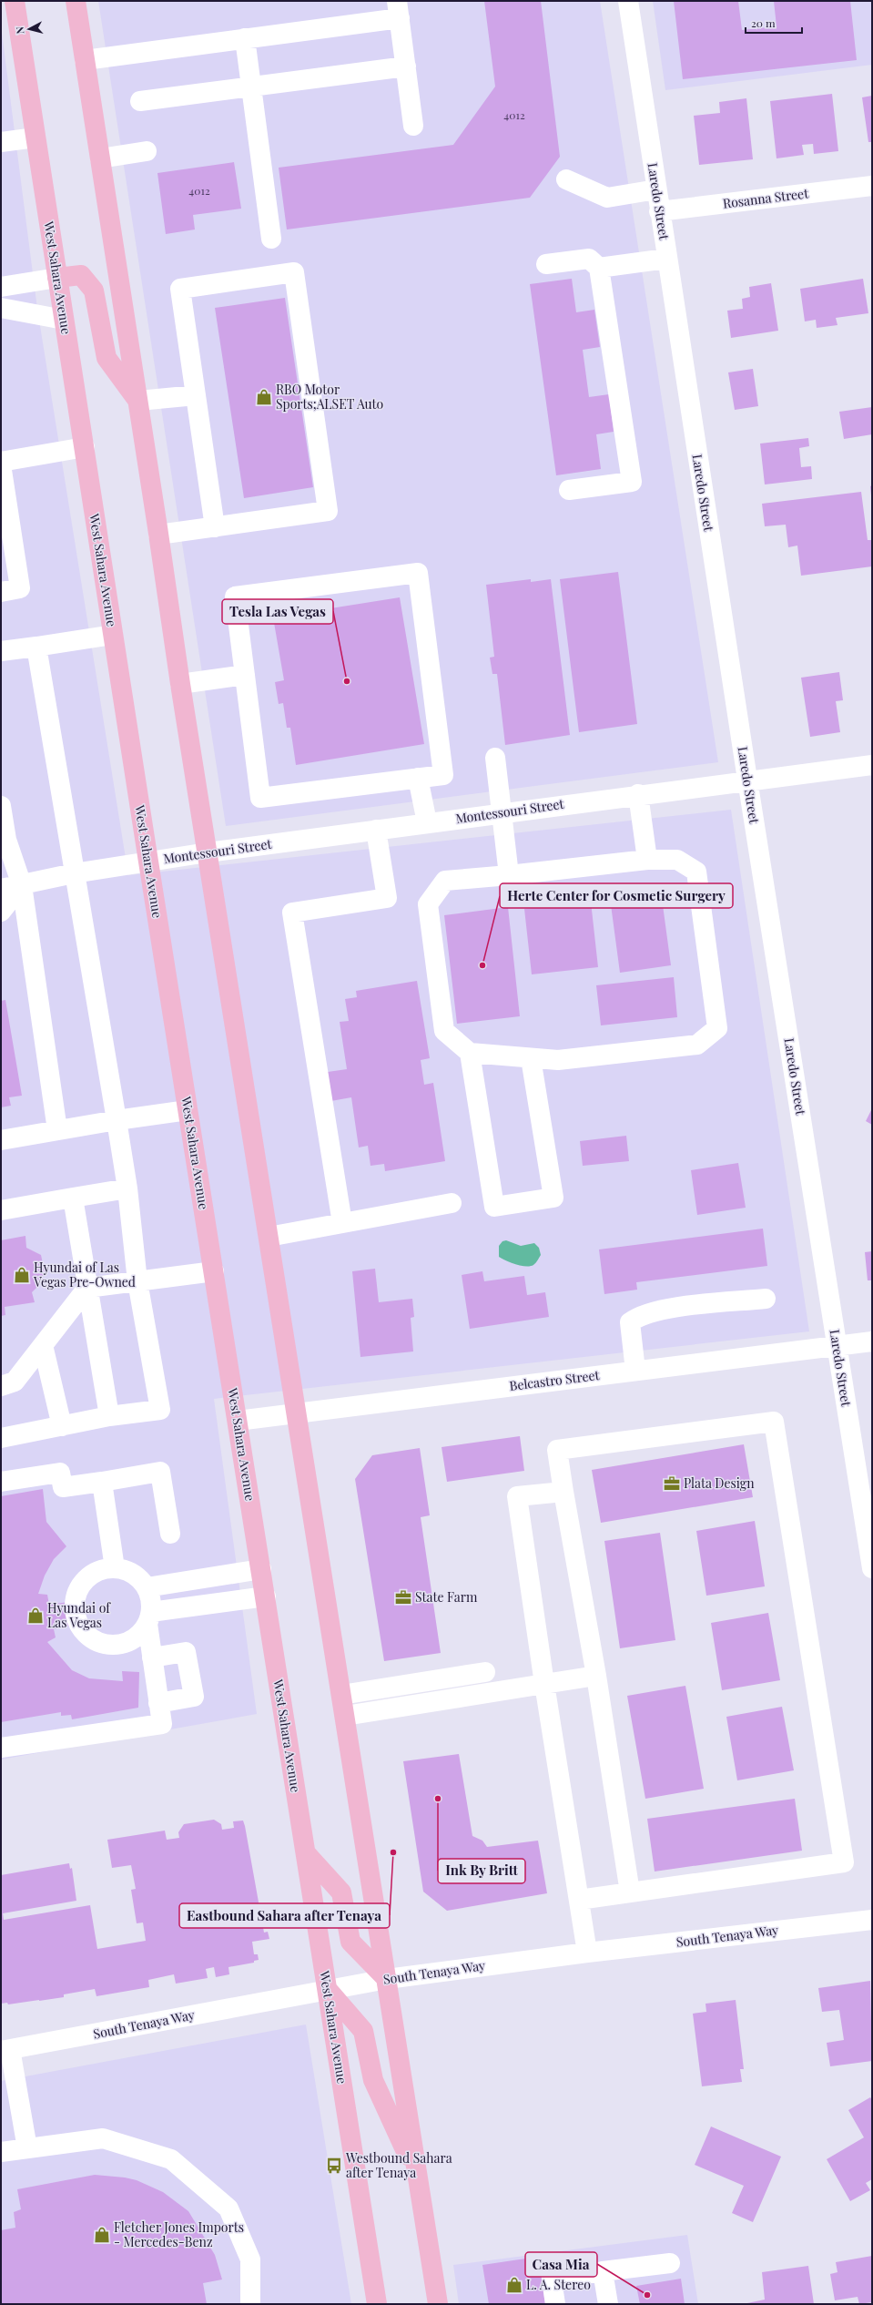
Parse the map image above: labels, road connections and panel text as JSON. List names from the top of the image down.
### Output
{
  "streets": {
    "main road": ["West Sahara Avenue"],
    "street": [
      "Rosanna Street",
      "Laredo Street",
      "Montessouri Street",
      "Belcastro Street",
      "South Tenaya Way"
    ]
  },
  "crossings": [
    ["Rosanna Street", "Laredo Street"],
    ["Laredo Street", "Montessouri Street"],
    ["Laredo Street", "Belcastro Street"],
    ["West Sahara Avenue", "Montessouri Street"],
    ["West Sahara Avenue", "Belcastro Street"],
    ["West Sahara Avenue", "South Tenaya Way"]
  ],
  "places": {
    "shop": [
      "RBO Motor Sports;ALSET Auto",
      "Hyundai of Las Vegas Pre-Owned",
      "Hyundai of Las Vegas",
      "Fletcher Jones Imports - Mercedes-Benz",
      "L. A. Stereo"
    ],
    "other": [
      "Tesla Las Vegas",
      "Herte Center for Cosmetic Surgery",
      "Ink By Britt",
      "Eastbound Sahara after Tenaya",
      "Casa Mia"
    ],
    "office": ["Plata Design", "State Farm"],
    "bus stop": ["Westbound Sahara after Tenaya"]
  },
  "house_numbers": ["4012", "4012"],
  "scale_bar": "20 m",
  "north": "left"
}
